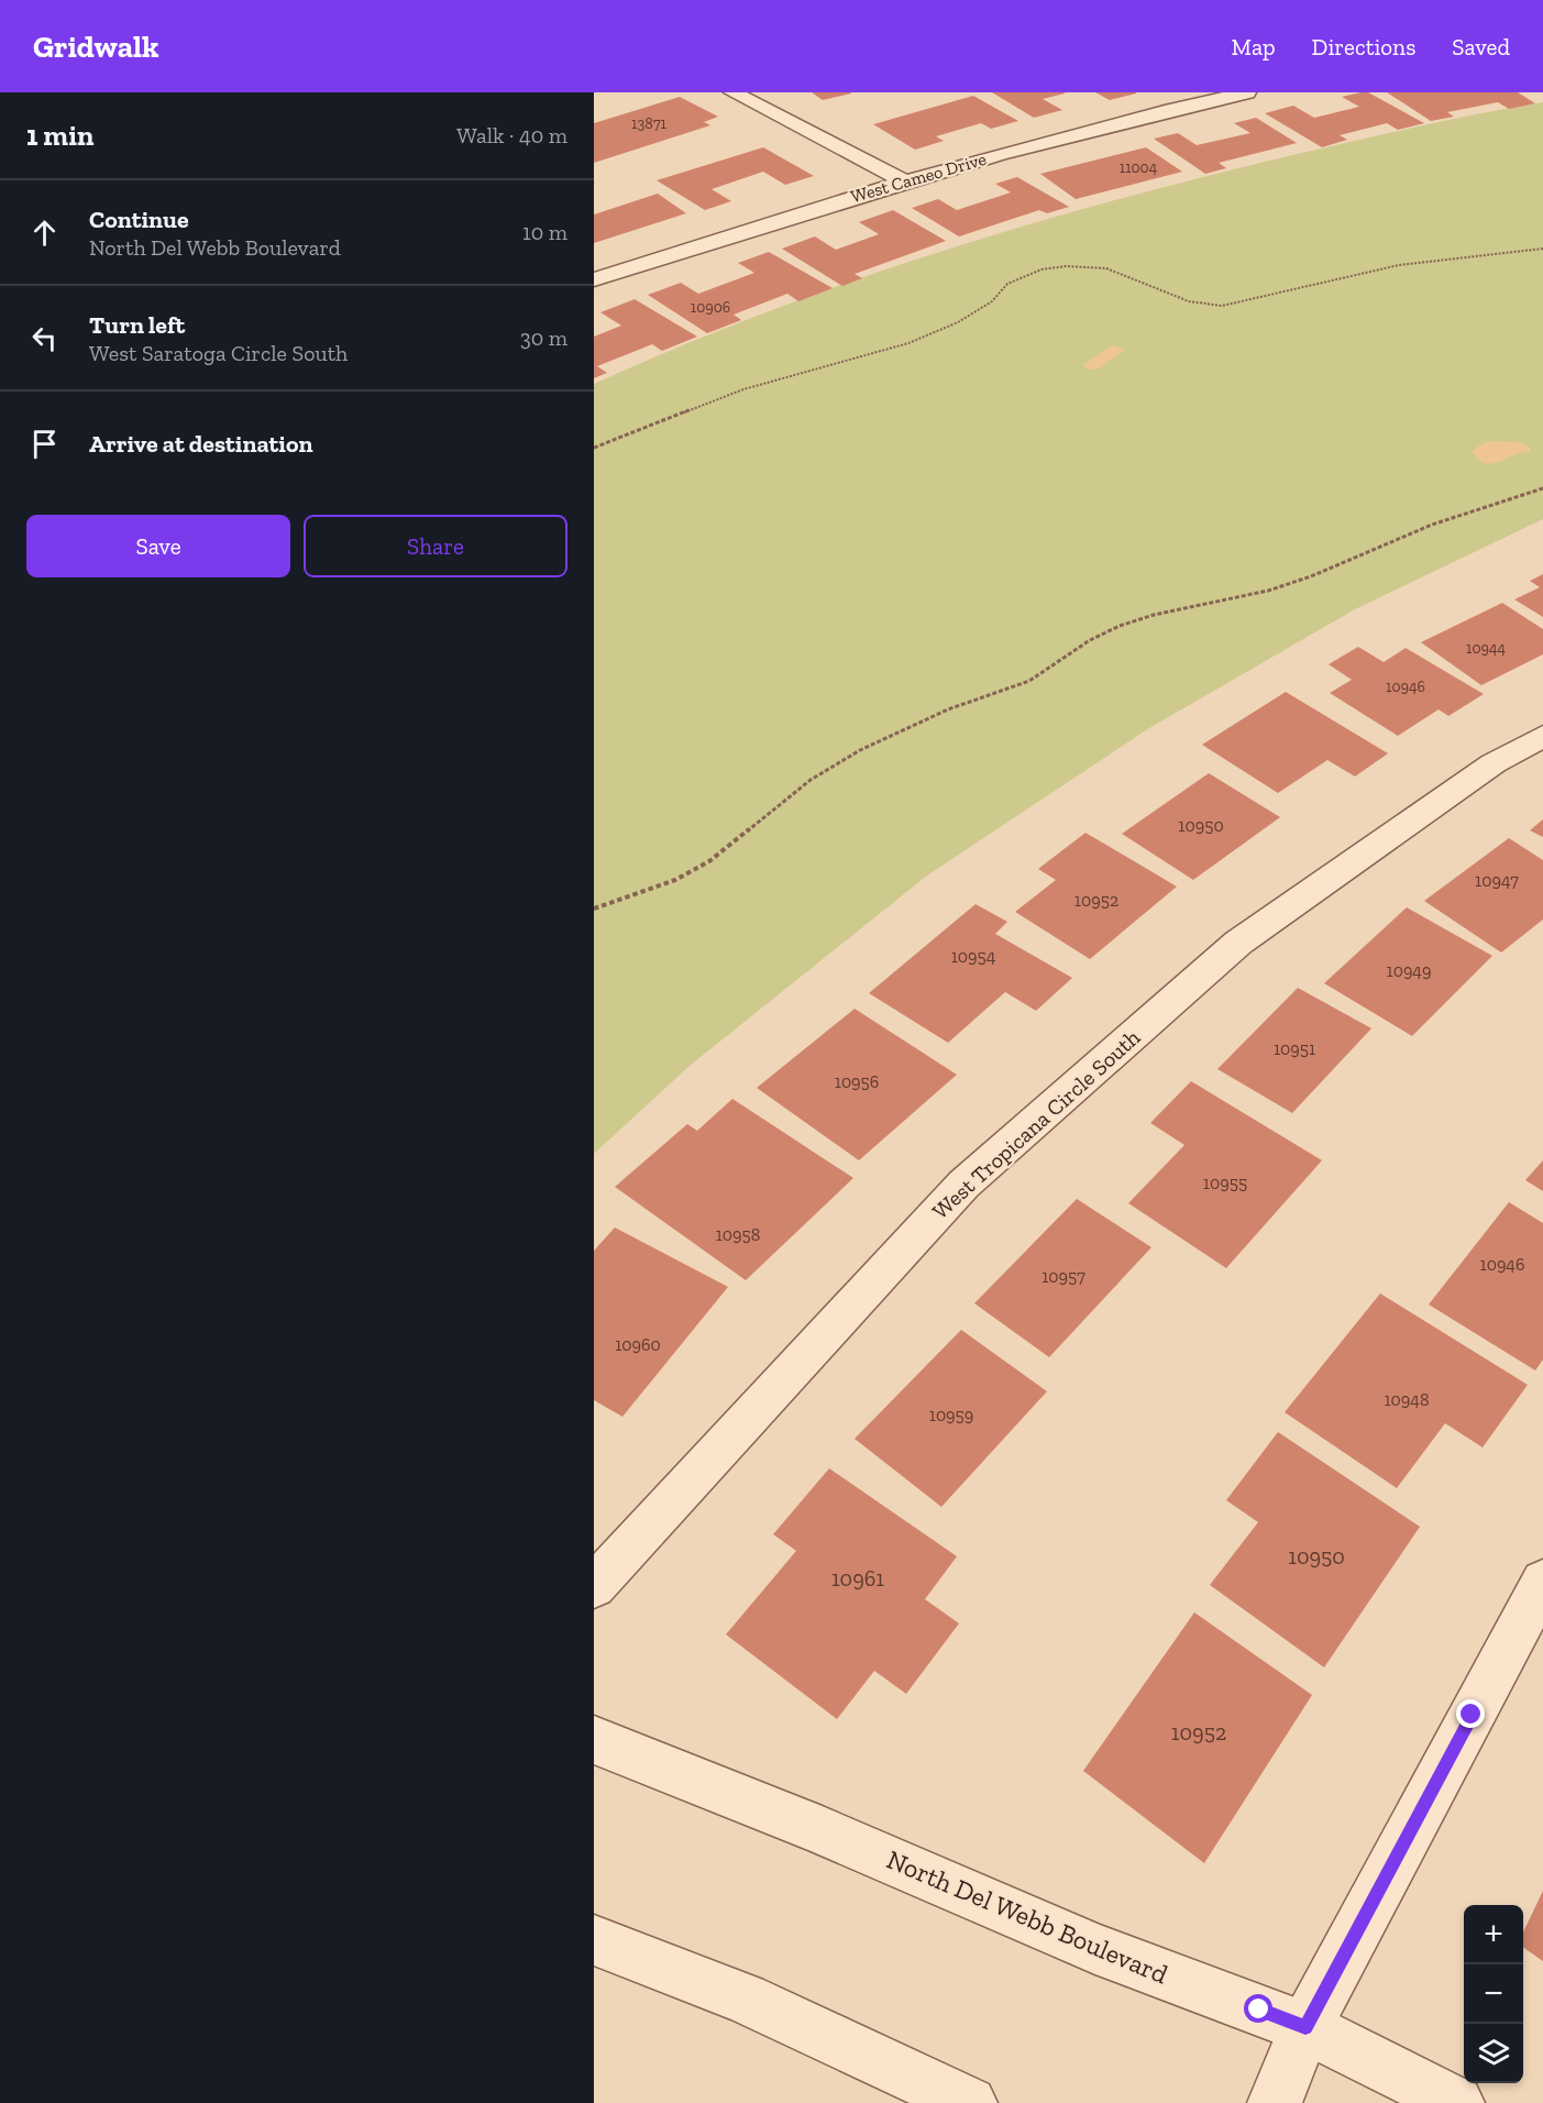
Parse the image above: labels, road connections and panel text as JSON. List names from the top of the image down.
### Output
{
  "streets": {
    "street": ["West Cameo Drive", "West Tropicana Circle South", "North Del Webb Boulevard"]
  },
  "house_numbers": [
    "13871",
    "11004",
    "10906",
    "10944",
    "10946",
    "10950",
    "10947",
    "10952",
    "10954",
    "10949",
    "10951",
    "10956",
    "10955",
    "10958",
    "10946",
    "10957",
    "10960",
    "10948",
    "10959",
    "10950",
    "10961",
    "10952"
  ],
  "page": {
    "header": "Gridwalk",
    "nav": ["Map", "Directions", "Saved"],
    "heading": ["1 min", "Walk · 40 m"],
    "list": [
      ["Continue", "North Del Webb Boulevard", "10 m"],
      ["Turn left", "West Saratoga Circle South", "30 m"],
      "Arrive at destination"
    ],
    "buttons": ["Save", "Share"],
    "map_buttons": ["+", "−"]
  }
}
